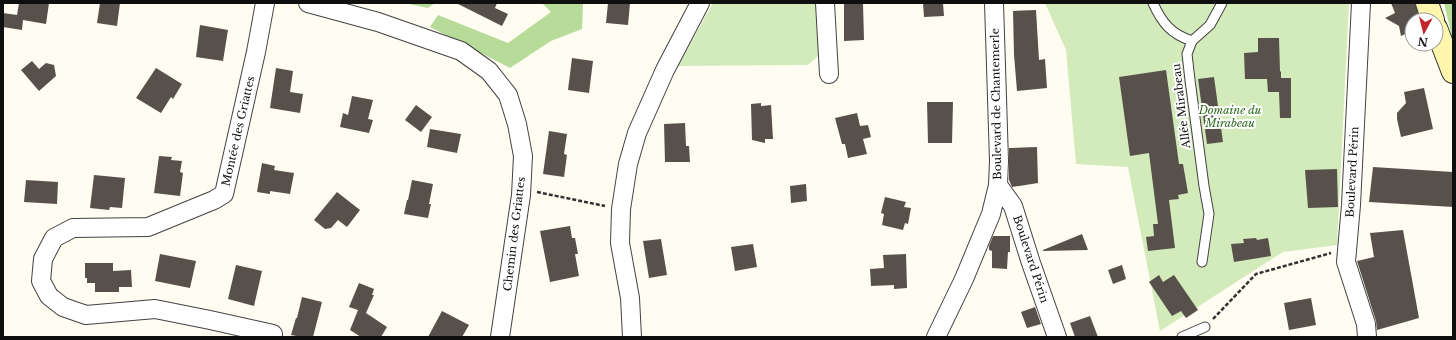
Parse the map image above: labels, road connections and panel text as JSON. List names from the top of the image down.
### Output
{
  "streets": {
    "street": [
      "Boulevard de Chantemerle",
      "Montée des Griattes",
      "Boulevard Périn",
      "Chemin des Griattes"
    ],
    "lane": ["Allée Mirabeau"]
  },
  "crossings": [
    ["Boulevard de Chantemerle", "Boulevard Périn"]
  ],
  "parks": ["Domaine du Mirabeau"],
  "north": "bottom"
}
